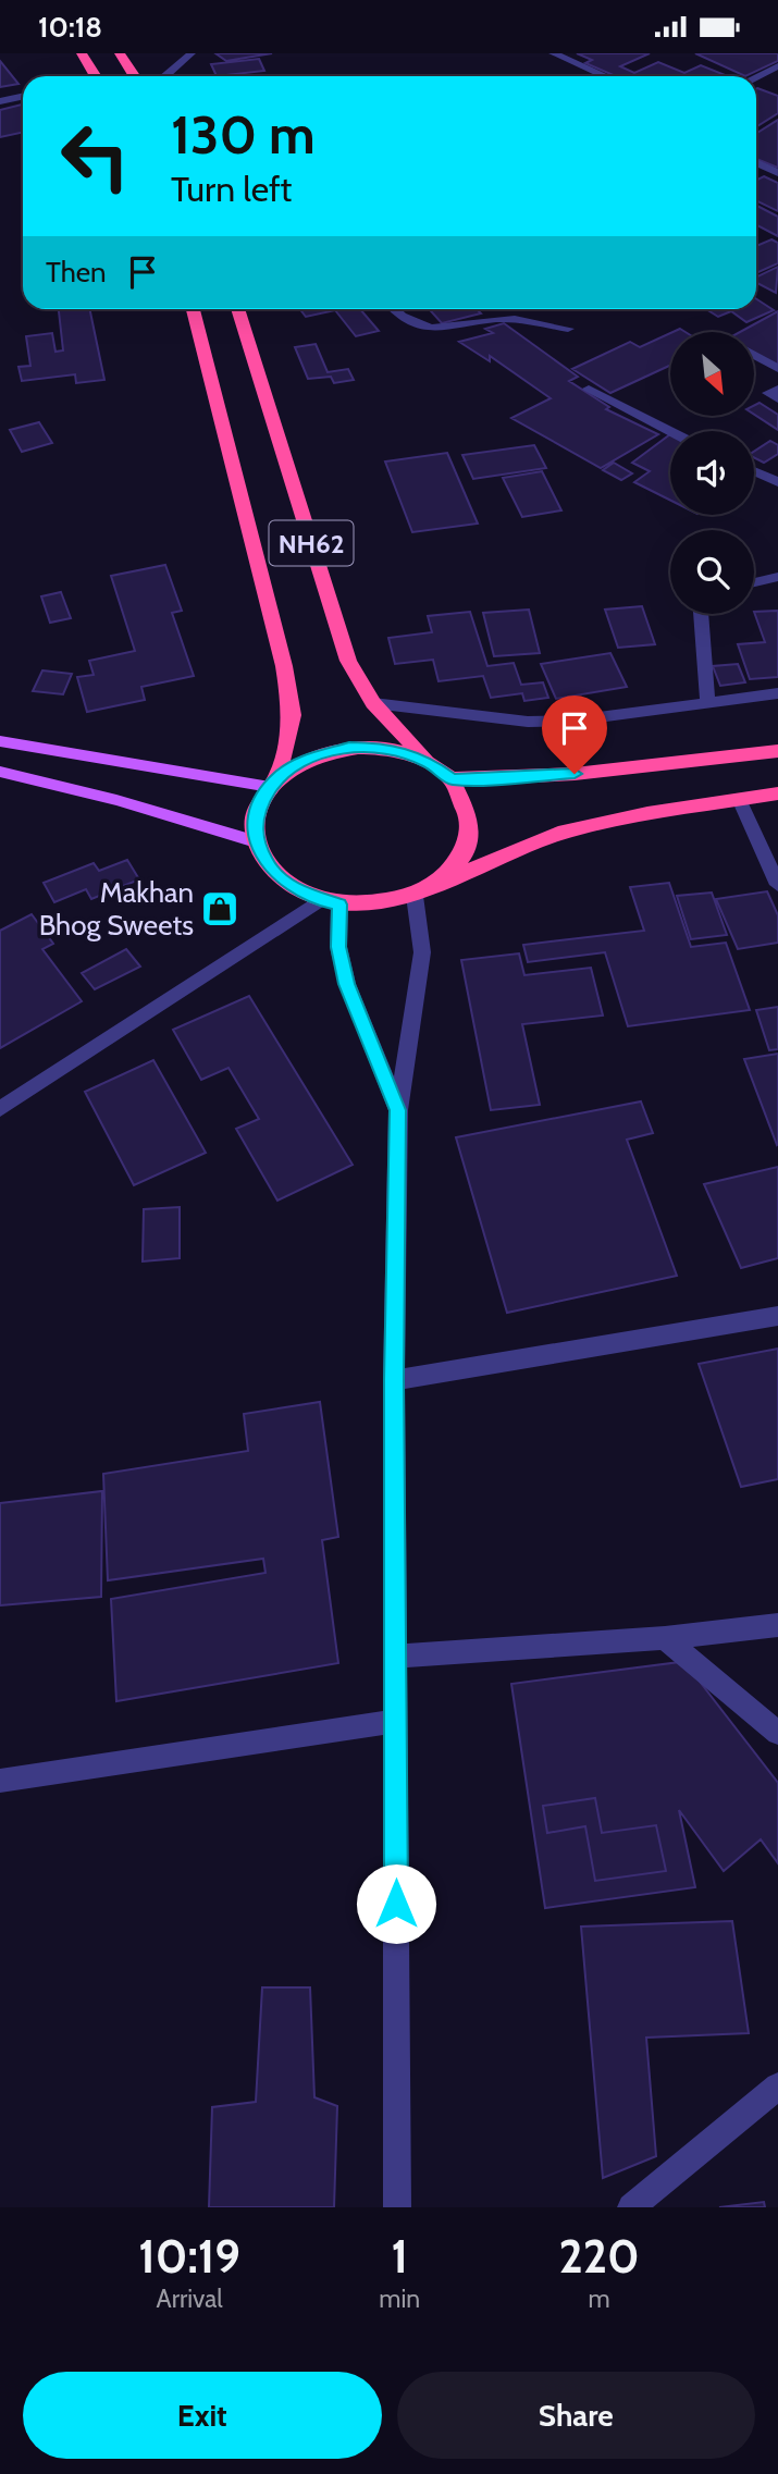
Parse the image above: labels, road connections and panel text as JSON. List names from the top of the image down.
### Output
{
  "streets": {
    "highway": ["NH62"]
  },
  "places": {
    "shop": ["Makhan Bhog Sweets"]
  },
  "north": "bottom right",
  "page": {
    "status": "10:18",
    "turn": ["130 m", "Turn left"],
    "then": "Then",
    "eta": [
      "10:19",
      "Arrival",
      "1",
      "min",
      "220",
      "m"
    ],
    "buttons": ["Exit", "Share"]
  }
}
